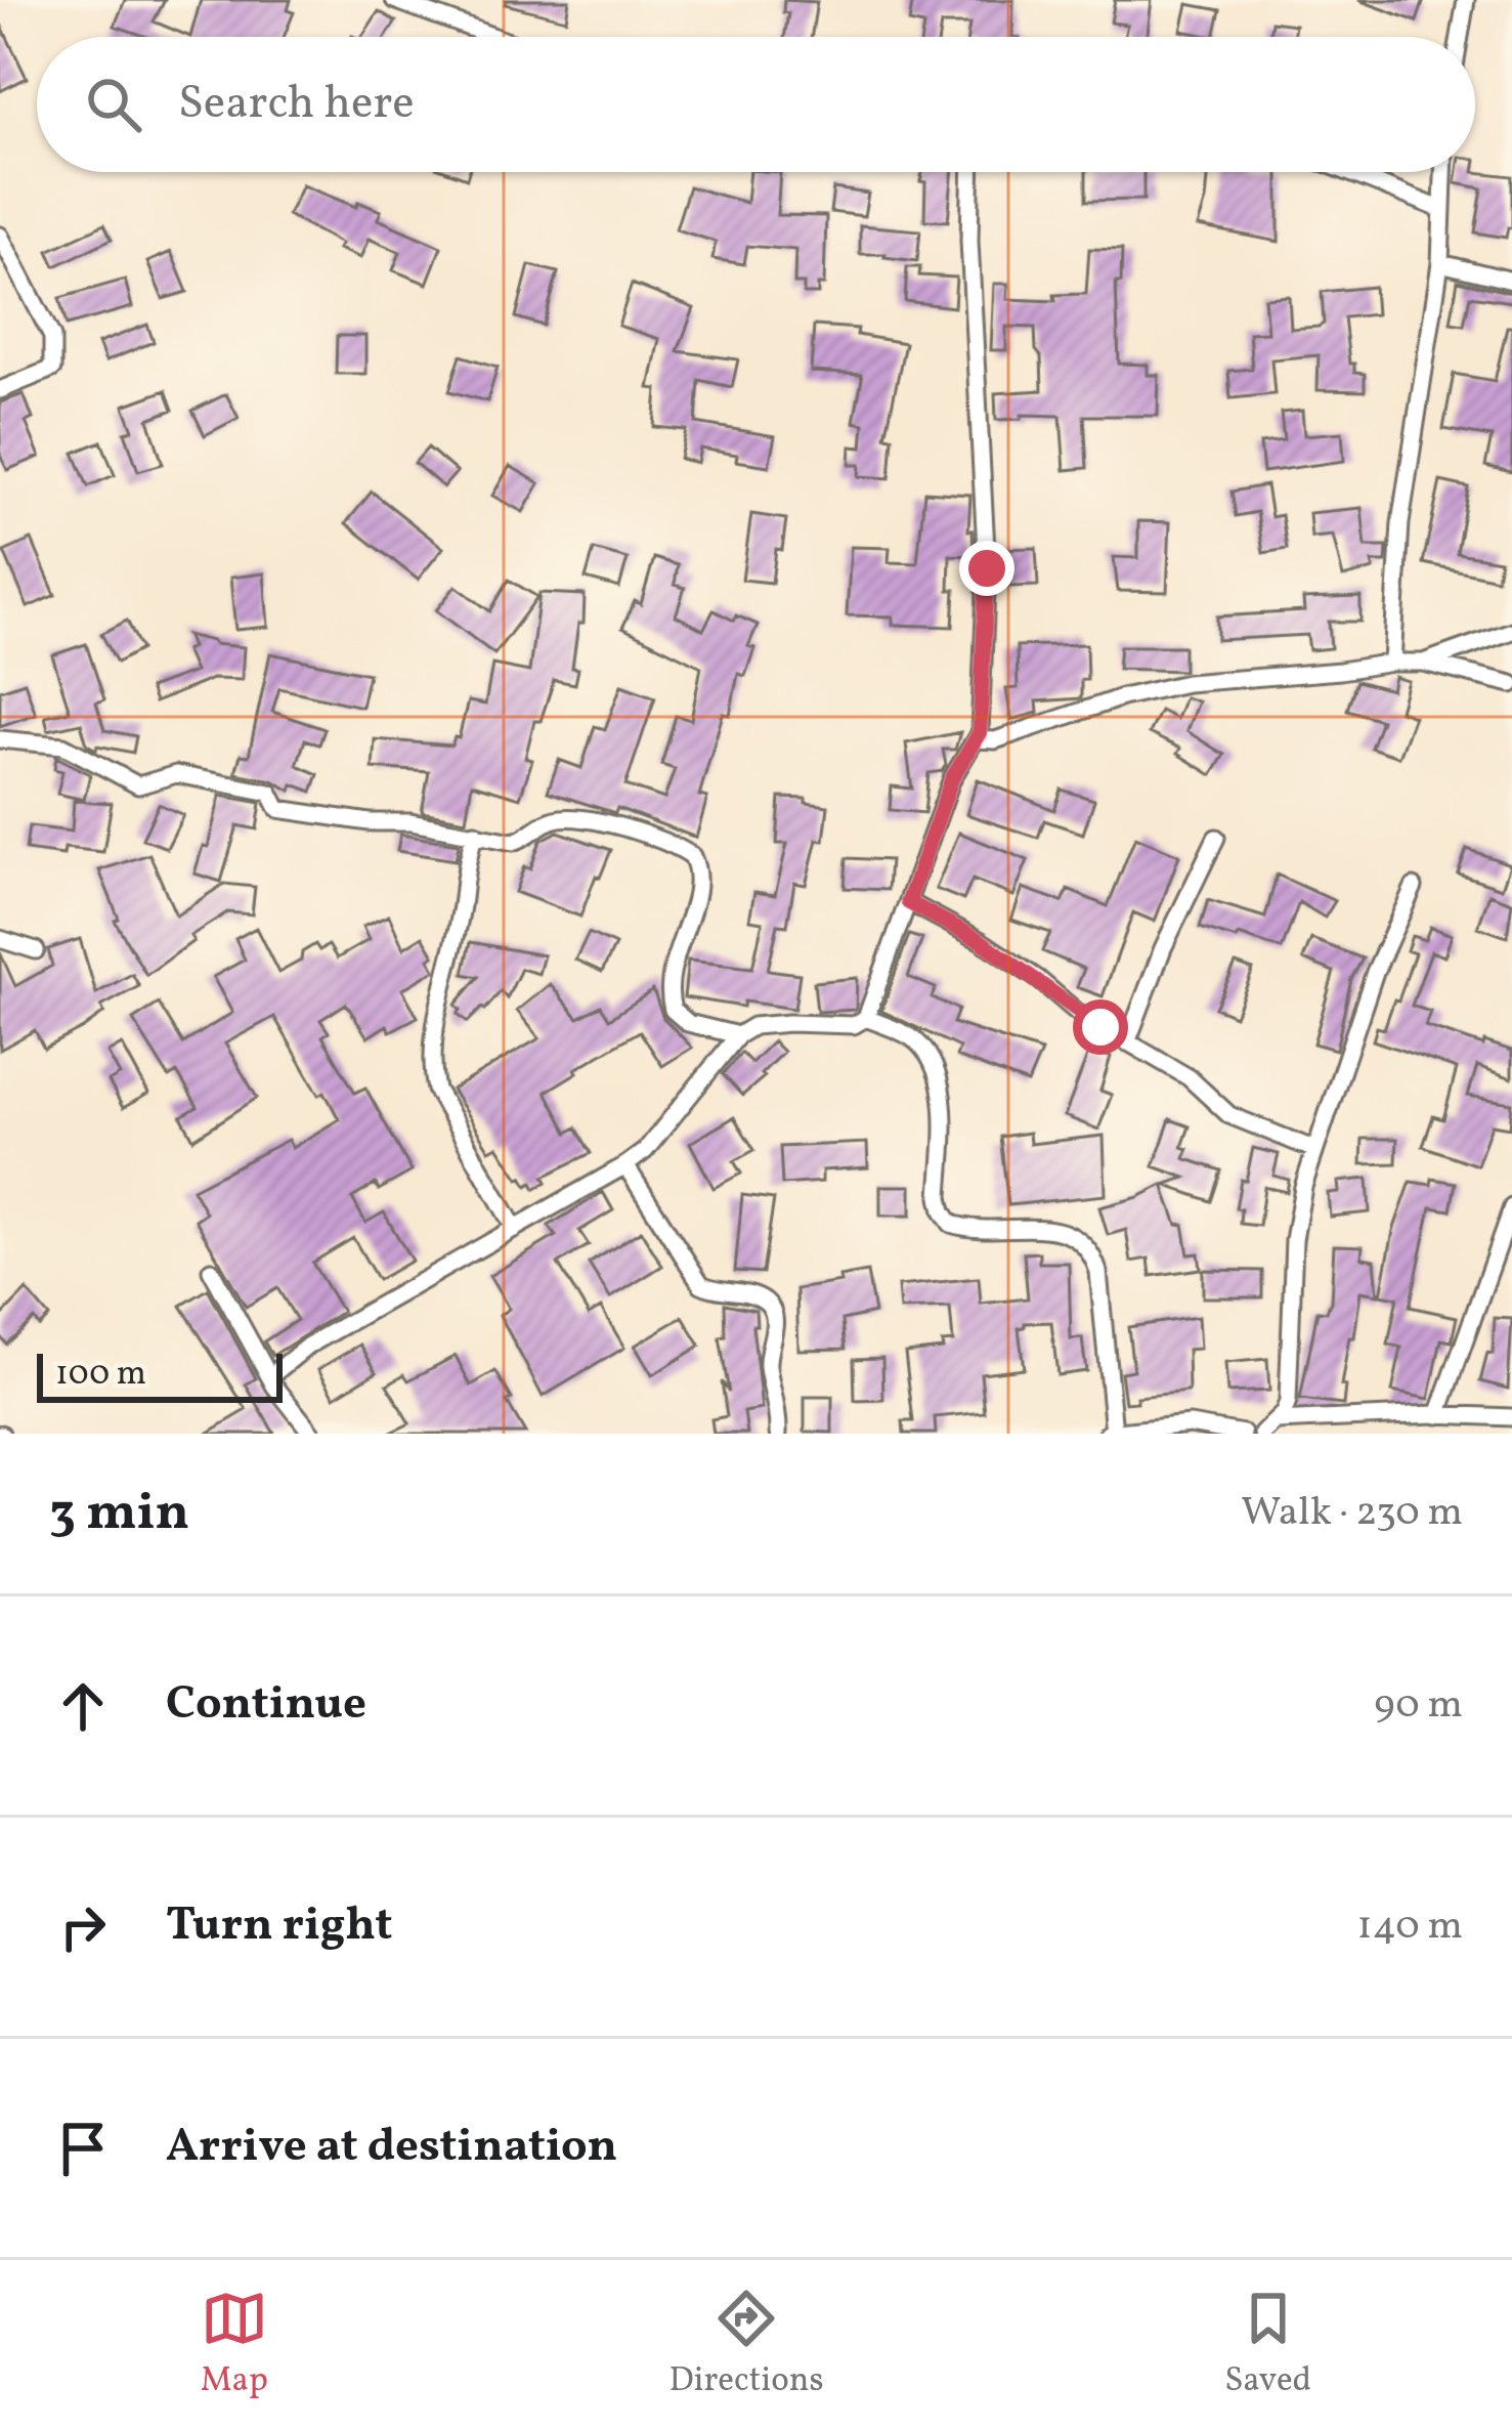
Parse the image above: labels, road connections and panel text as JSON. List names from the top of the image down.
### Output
{
  "scale_bar": "100 m",
  "page": {
    "search": "Search here",
    "scale": "100 m",
    "heading": ["3 min", "Walk · 230 m"],
    "list": [
      ["Continue", "90 m"],
      ["Turn right", "140 m"],
      "Arrive at destination"
    ],
    "nav": ["Map", "Directions", "Saved"]
  }
}
